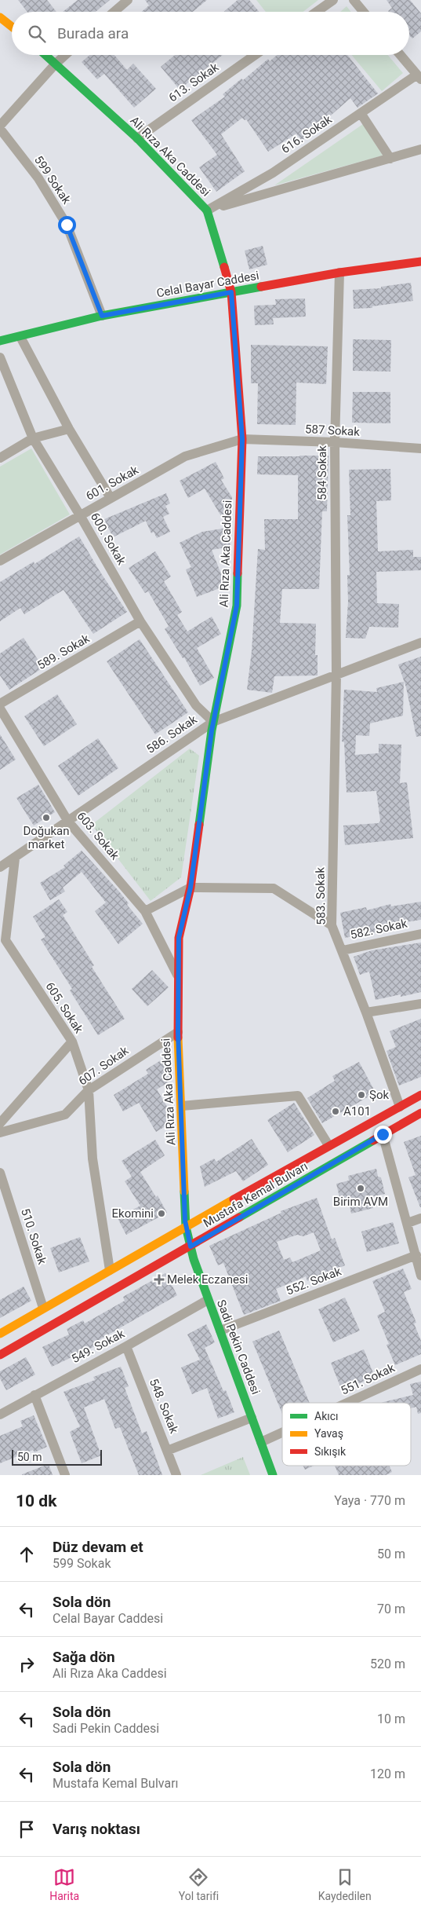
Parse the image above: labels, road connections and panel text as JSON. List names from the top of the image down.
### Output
{
  "streets": {
    "street": [
      "613. Sokak",
      "616. Sokak",
      "Ali Rıza Aka Caddesi",
      "599 Sokak",
      "Celal Bayar Caddesi",
      "587 Sokak",
      "584 Sokak",
      "601. Sokak",
      "600. Sokak",
      "589. Sokak",
      "586. Sokak",
      "603. Sokak",
      "583. Sokak",
      "582. Sokak",
      "605. Sokak",
      "607. Sokak",
      "Mustafa Kemal Bulvarı",
      "510. Sokak",
      "552. Sokak",
      "549. Sokak",
      "Sadi Pekin Caddesi",
      "551. Sokak",
      "548. Sokak"
    ]
  },
  "crossings": [
    ["613. Sokak", "Ali Rıza Aka Caddesi"],
    ["616. Sokak", "Ali Rıza Aka Caddesi"],
    ["Ali Rıza Aka Caddesi", "Celal Bayar Caddesi"],
    ["Ali Rıza Aka Caddesi", "587 Sokak"],
    ["Ali Rıza Aka Caddesi", "601. Sokak"],
    ["Ali Rıza Aka Caddesi", "600. Sokak"],
    ["Ali Rıza Aka Caddesi", "586. Sokak"],
    ["Ali Rıza Aka Caddesi", "603. Sokak"],
    ["Ali Rıza Aka Caddesi", "607. Sokak"],
    ["Ali Rıza Aka Caddesi", "Mustafa Kemal Bulvarı"],
    ["Ali Rıza Aka Caddesi", "Sadi Pekin Caddesi"],
    ["599 Sokak", "Celal Bayar Caddesi"],
    ["Celal Bayar Caddesi", "584 Sokak"],
    ["587 Sokak", "584 Sokak"],
    ["587 Sokak", "601. Sokak"],
    ["584 Sokak", "586. Sokak"],
    ["584 Sokak", "583. Sokak"],
    ["601. Sokak", "600. Sokak"],
    ["600. Sokak", "589. Sokak"],
    ["600. Sokak", "586. Sokak"],
    ["586. Sokak", "603. Sokak"],
    ["586. Sokak", "583. Sokak"],
    ["586. Sokak", "605. Sokak"],
    ["583. Sokak", "582. Sokak"],
    ["583. Sokak", "Mustafa Kemal Bulvarı"],
    ["605. Sokak", "607. Sokak"],
    ["605. Sokak", "Mustafa Kemal Bulvarı"],
    ["Mustafa Kemal Bulvarı", "510. Sokak"],
    ["Mustafa Kemal Bulvarı", "Sadi Pekin Caddesi"],
    ["552. Sokak", "Sadi Pekin Caddesi"],
    ["549. Sokak", "Sadi Pekin Caddesi"],
    ["549. Sokak", "548. Sokak"],
    ["Sadi Pekin Caddesi", "551. Sokak"]
  ],
  "places": {
    "other": [
      "Doğukan market",
      "Şok",
      "A101",
      "Birim AVM",
      "Ekomini"
    ],
    "health": ["Melek Eczanesi"]
  },
  "legend": ["Akıcı", "Yavaş", "Sıkışık"],
  "scale_bar": "50 m",
  "page": {
    "search": "Burada ara",
    "scale": "50 m",
    "heading": ["10 dk", "Yaya · 770 m"],
    "list": [
      ["Düz devam et", "599 Sokak", "50 m"],
      ["Sola dön", "Celal Bayar Caddesi", "70 m"],
      ["Sağa dön", "Ali Rıza Aka Caddesi", "520 m"],
      ["Sola dön", "Sadi Pekin Caddesi", "10 m"],
      ["Sola dön", "Mustafa Kemal Bulvarı", "120 m"],
      "Varış noktası"
    ],
    "nav": ["Harita", "Yol tarifi", "Kaydedilen"]
  }
}
